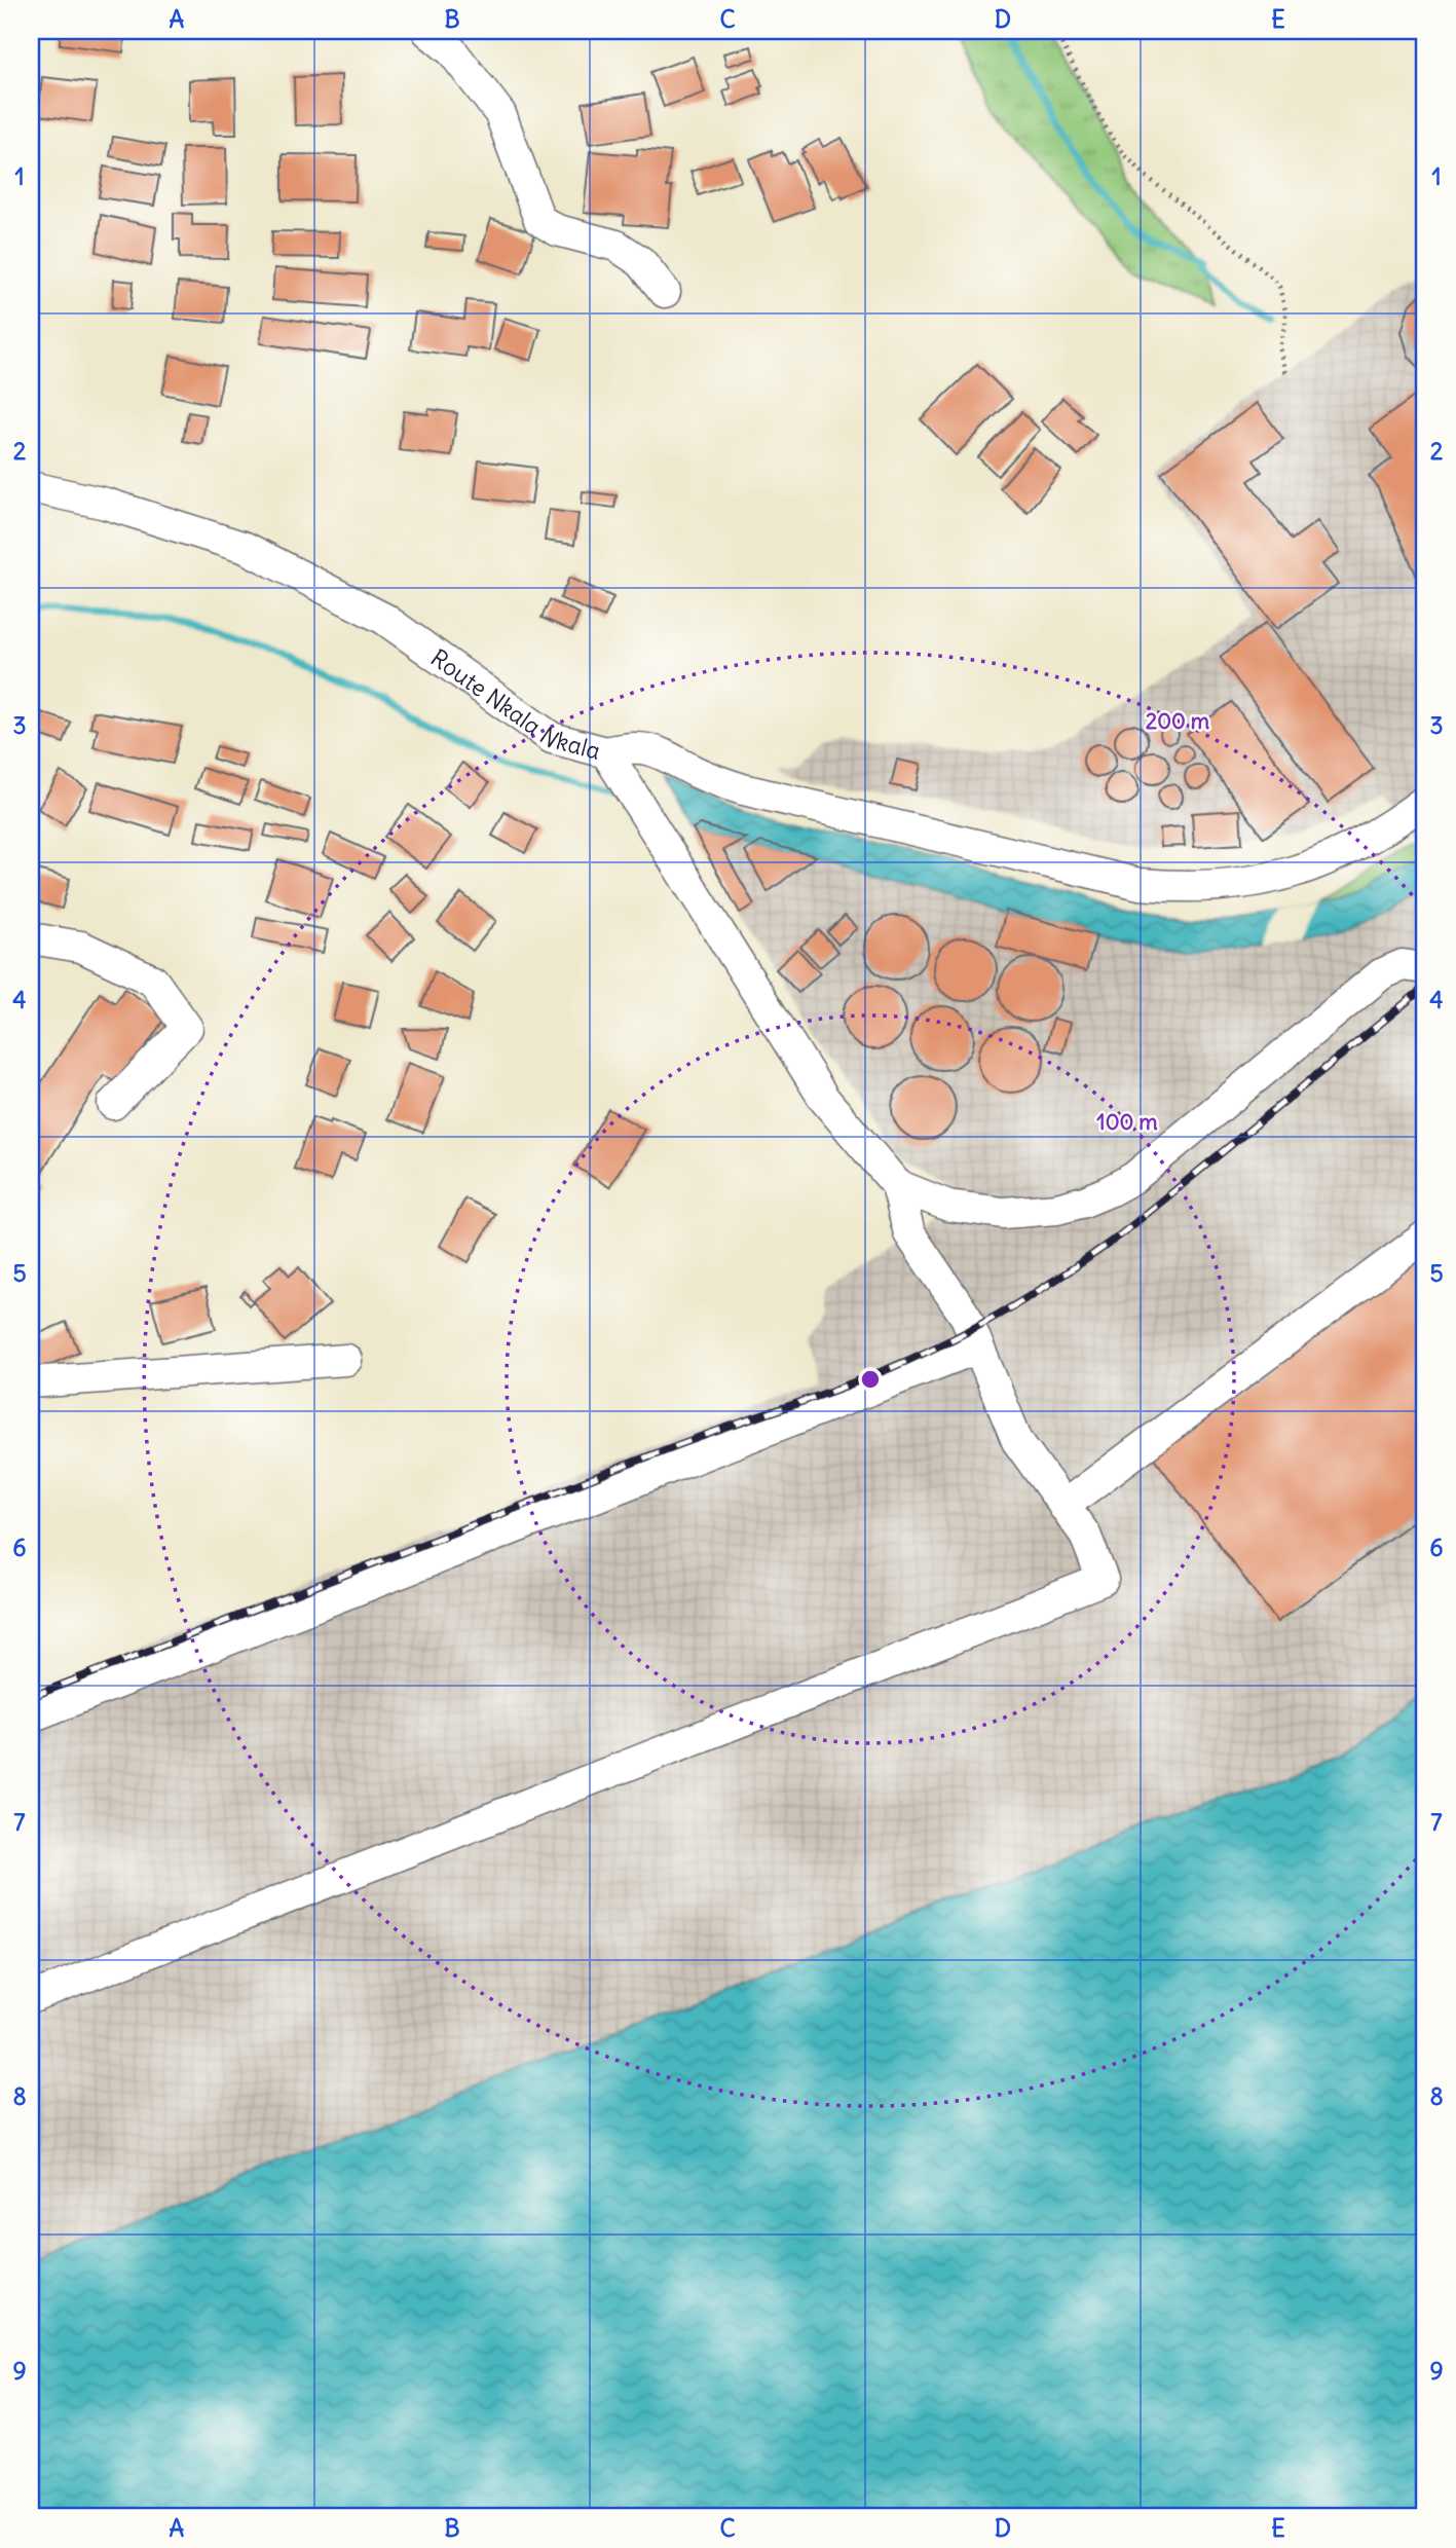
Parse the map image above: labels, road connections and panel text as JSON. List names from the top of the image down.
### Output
{
  "streets": {
    "street": ["Route Nkala Nkala"]
  },
  "grid": {
    "columns": [
      "A",
      "B",
      "C",
      "D",
      "E"
    ],
    "rows": [
      "1",
      "2",
      "3",
      "4",
      "5",
      "6",
      "7",
      "8",
      "9"
    ]
  },
  "rings": ["200 m", "100 m"]
}
